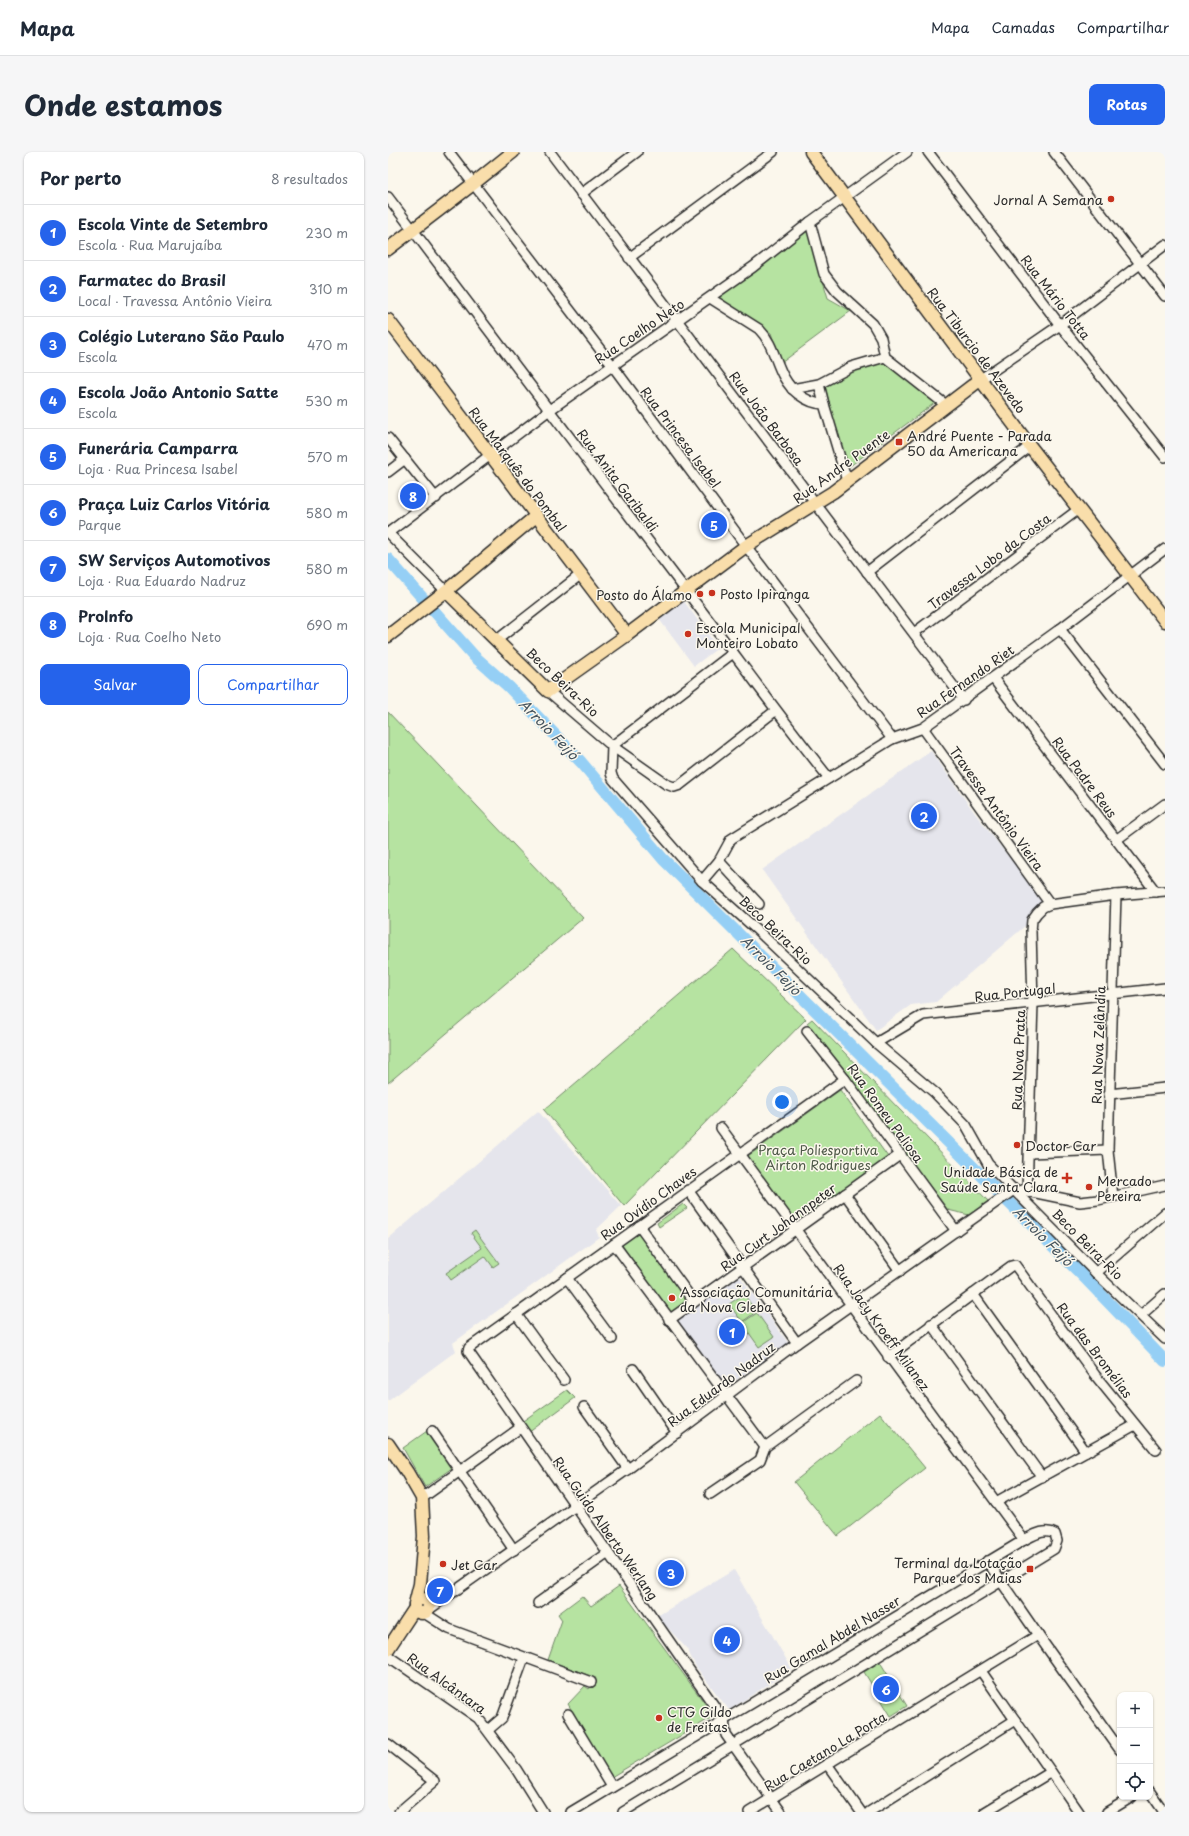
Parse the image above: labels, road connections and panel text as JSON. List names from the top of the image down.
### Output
{
  "streets": {
    "main road": [
      "Rua Tiburcio de Azevedo",
      "Rua André Puente",
      "Rua Marquês do Pombal",
      "Beco Beira-Rio"
    ],
    "street": [
      "Rua Mário Totta",
      "Rua Coelho Neto",
      "Rua João Barbosa",
      "Rua Princesa Isabel",
      "Rua Anita Garibaldi",
      "Travessa Lobo da Costa",
      "Rua Fernando Riet",
      "Rua Padre Reus",
      "Travessa Antônio Vieira",
      "Rua Portugal",
      "Rua Nova Zelândia",
      "Rua Nova Prata",
      "Rua Romeu Paliosa",
      "Rua Ovídio Chaves",
      "Rua Curt Johannpeter",
      "Rua Jacy Kroeff Milanez",
      "Rua das Bromélias",
      "Rua Eduardo Nadruz",
      "Rua Guido Alberto Werlang",
      "Rua Gamal Abdel Nasser",
      "Rua Alcântara",
      "Rua Caetano La Porta"
    ]
  },
  "crossings": [
    ["Rua Mário Totta", "Rua André Puente"],
    ["Rua Coelho Neto", "Rua Tiburcio de Azevedo"],
    ["Rua Coelho Neto", "Rua João Barbosa"],
    ["Rua Coelho Neto", "Rua Princesa Isabel"],
    ["Rua Coelho Neto", "Rua Marquês do Pombal"],
    ["Rua Coelho Neto", "Rua Anita Garibaldi"],
    ["Rua Coelho Neto", "Beco Beira-Rio"],
    ["Rua Tiburcio de Azevedo", "Rua André Puente"],
    ["Rua Tiburcio de Azevedo", "Travessa Lobo da Costa"],
    ["Rua Tiburcio de Azevedo", "Rua Fernando Riet"],
    ["Rua João Barbosa", "Rua André Puente"],
    ["Rua João Barbosa", "Travessa Lobo da Costa"],
    ["Rua João Barbosa", "Rua Fernando Riet"],
    ["Rua Princesa Isabel", "Rua André Puente"],
    ["Rua Princesa Isabel", "Rua Fernando Riet"],
    ["Rua André Puente", "Rua Marquês do Pombal"],
    ["Rua André Puente", "Rua Anita Garibaldi"],
    ["Rua André Puente", "Beco Beira-Rio"],
    ["Rua Anita Garibaldi", "Rua Fernando Riet"],
    ["Rua Fernando Riet", "Beco Beira-Rio"],
    ["Rua Fernando Riet", "Rua Padre Reus"],
    ["Rua Fernando Riet", "Travessa Antônio Vieira"],
    ["Beco Beira-Rio", "Rua Portugal"],
    ["Beco Beira-Rio", "Rua Eduardo Nadruz"],
    ["Travessa Antônio Vieira", "Rua Nova Prata"],
    ["Rua Portugal", "Rua Nova Zelândia"],
    ["Rua Portugal", "Rua Nova Prata"],
    ["Rua Romeu Paliosa", "Rua Ovídio Chaves"],
    ["Rua Romeu Paliosa", "Rua Curt Johannpeter"],
    ["Rua Romeu Paliosa", "Rua Eduardo Nadruz"],
    ["Rua Ovídio Chaves", "Rua Jacy Kroeff Milanez"],
    ["Rua Ovídio Chaves", "Rua Guido Alberto Werlang"],
    ["Rua Curt Johannpeter", "Rua Jacy Kroeff Milanez"],
    ["Rua Jacy Kroeff Milanez", "Rua Eduardo Nadruz"],
    ["Rua Jacy Kroeff Milanez", "Rua Gamal Abdel Nasser"],
    ["Rua Eduardo Nadruz", "Rua Guido Alberto Werlang"],
    ["Rua Guido Alberto Werlang", "Rua Gamal Abdel Nasser"]
  ],
  "water": ["Arroio Feijó"],
  "parks": ["Praça Poliesportiva Airton Rodrigues"],
  "places": {
    "other": [
      "Jornal A Semana",
      "Posto Ipiranga",
      "Posto do Álamo",
      "Escola Municipal Monteiro Lobato",
      "Doctor Car",
      "Mercado Pereira",
      "Associação Comunitária da Nova Gleba",
      "Jet Car",
      "CTG Gildo de Freitas"
    ],
    "transit": ["André Puente - Parada 50 da Americana", "Terminal da Lotação Parque dos Maias"],
    "health": ["Unidade Básica de Saúde Santa Clara"]
  },
  "page": {
    "header": "Mapa",
    "nav": ["Mapa", "Camadas", "Compartilhar"],
    "title": "Onde estamos",
    "buttons": [
      "Rotas",
      ["Salvar", "Compartilhar"]
    ],
    "heading": ["Por perto", "8 resultados"],
    "list": [
      {
        "mark": "1",
        "name": "Escola Vinte de Setembro",
        "note": "Escola · Rua Marujaíba",
        "value": "230 m"
      },
      {
        "mark": "2",
        "name": "Farmatec do Brasil",
        "note": "Local · Travessa Antônio Vieira",
        "value": "310 m"
      },
      {
        "mark": "3",
        "name": "Colégio Luterano São Paulo",
        "note": "Escola",
        "value": "470 m"
      },
      {
        "mark": "4",
        "name": "Escola João Antonio Satte",
        "note": "Escola",
        "value": "530 m"
      },
      {
        "mark": "5",
        "name": "Funerária Camparra",
        "note": "Loja · Rua Princesa Isabel",
        "value": "570 m"
      },
      {
        "mark": "6",
        "name": "Praça Luiz Carlos Vitória",
        "note": "Parque",
        "value": "580 m"
      },
      {
        "mark": "7",
        "name": "SW Serviços Automotivos",
        "note": "Loja · Rua Eduardo Nadruz",
        "value": "580 m"
      },
      {
        "mark": "8",
        "name": "ProInfo",
        "note": "Loja · Rua Coelho Neto",
        "value": "690 m"
      }
    ],
    "pins": [
      "8",
      "5",
      "2",
      "1",
      "3",
      "7",
      "4",
      "6"
    ],
    "map_buttons": ["+", "−"]
  }
}
